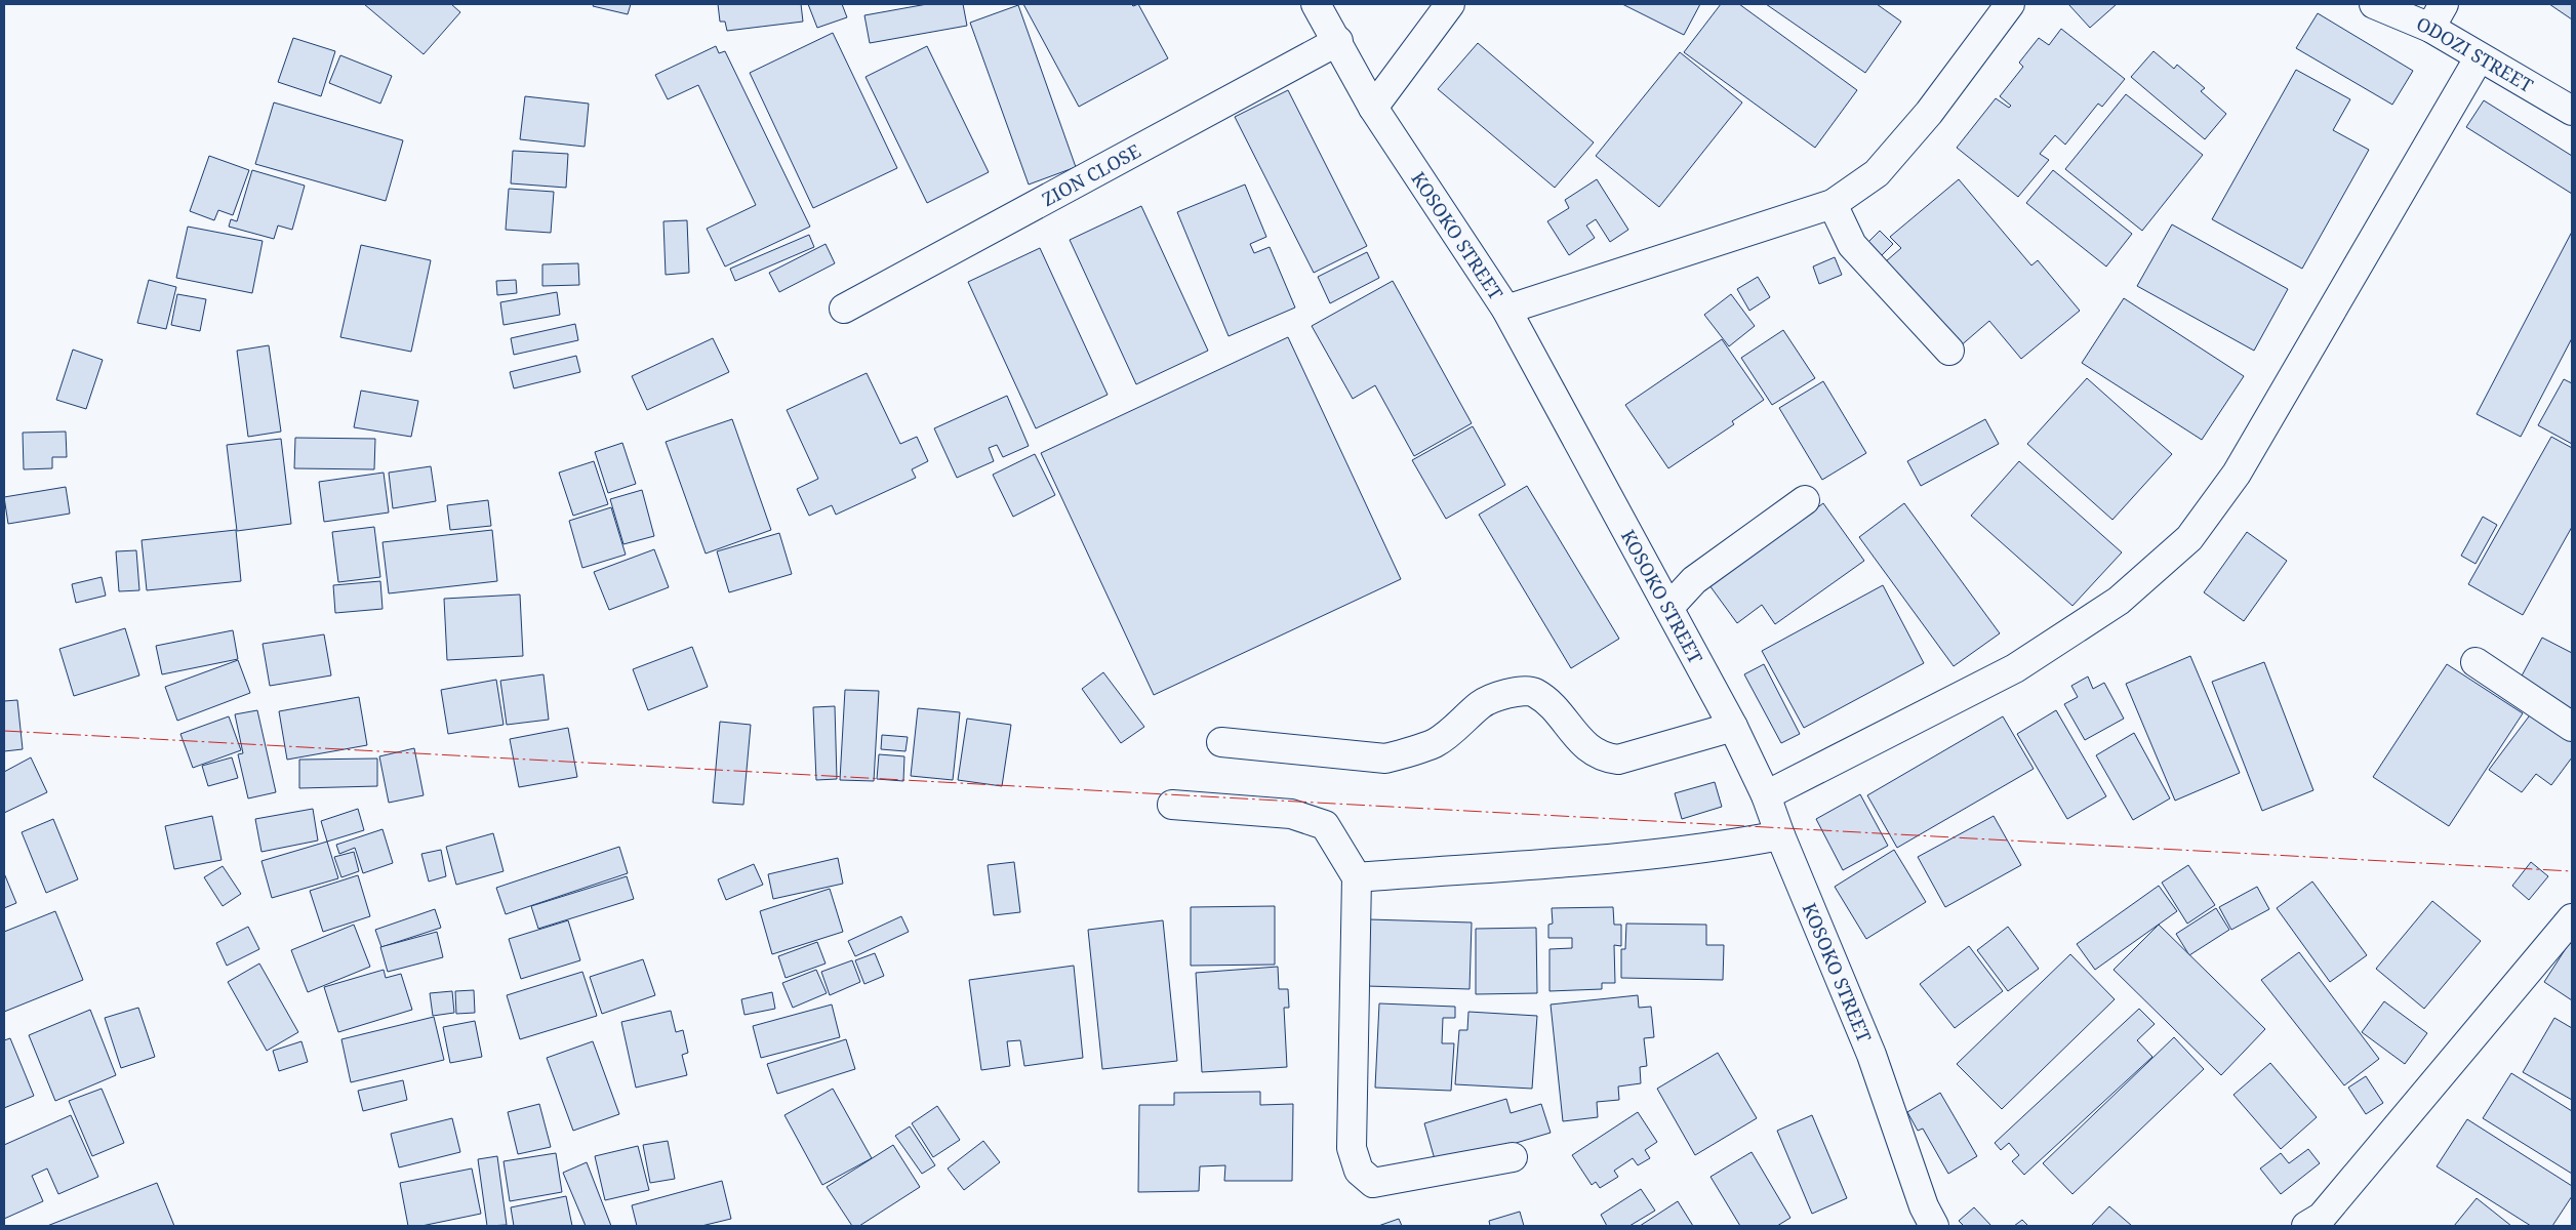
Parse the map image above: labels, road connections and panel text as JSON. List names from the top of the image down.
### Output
{
  "streets": {
    "street": ["ODOZI STREET", "ZION CLOSE", "KOSOKO STREET"]
  },
  "crossings": [
    ["ZION CLOSE", "KOSOKO STREET"]
  ]
}
